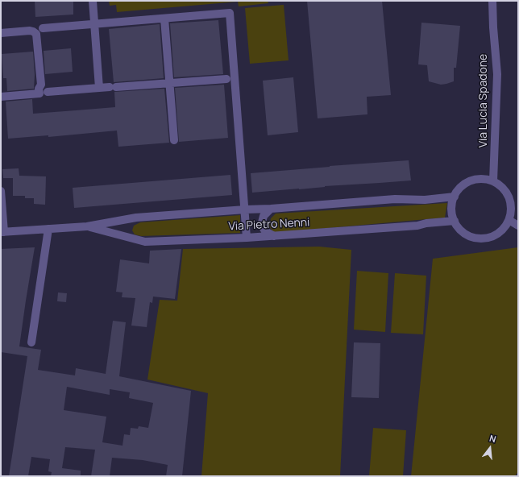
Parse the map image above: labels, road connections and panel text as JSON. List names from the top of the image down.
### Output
{
  "streets": {
    "street": ["Via Lucia Spadone", "Via Pietro Nenni"]
  },
  "crossings": [
    ["Via Lucia Spadone", "Via Pietro Nenni"]
  ],
  "north": "top"
}
